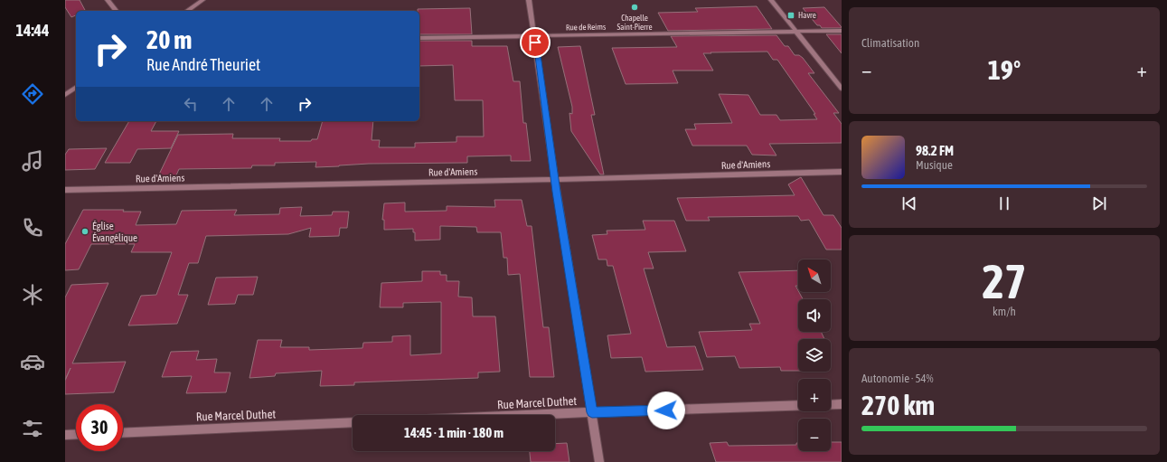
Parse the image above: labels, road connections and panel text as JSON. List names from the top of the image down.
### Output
{
  "streets": {
    "street": ["Rue de Reims", "Rue d'Amiens", "Rue Marcel Duthet"]
  },
  "places": {
    "other": ["Chapelle Saint-Pierre", "Église Évangélique"],
    "transit": ["Havre"]
  },
  "north": "top left",
  "page": {
    "tabs": "14:44",
    "tile": [
      "Climatisation",
      ["27", "km/h"],
      ["Autonomie · 54%", "270 km"]
    ],
    "turn": ["20 m", "Rue André Theuriet"],
    "heat": ["−", "19°", "+"],
    "song": ["98.2 FM", "Musique"],
    "map_buttons": ["+", "−"],
    "limit": "30",
    "trip": "14:45 · 1 min · 180 m"
  }
}
